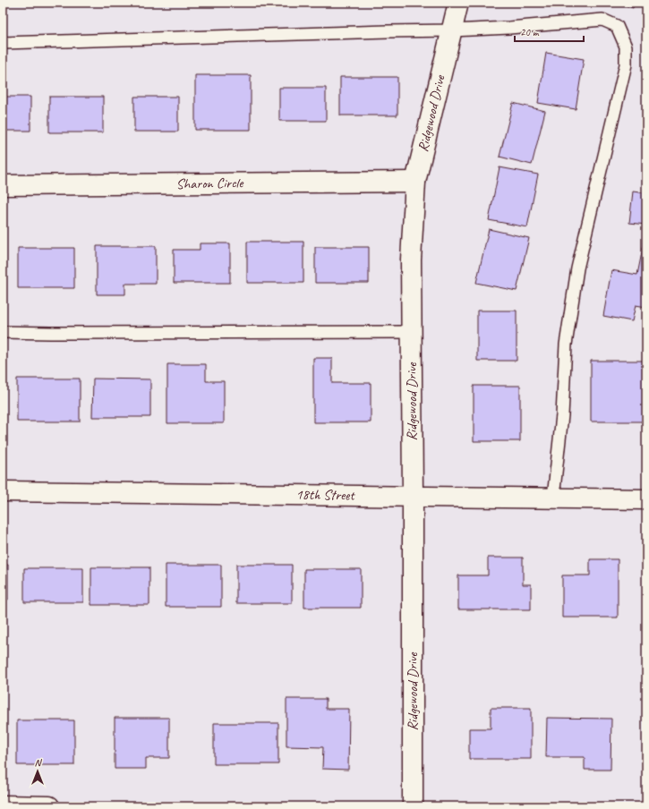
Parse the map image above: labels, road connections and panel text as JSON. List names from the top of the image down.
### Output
{
  "streets": {
    "street": ["Ridgewood Drive", "Sharon Circle", "18th Street"]
  },
  "crossings": [
    ["Ridgewood Drive", "Sharon Circle"],
    ["Ridgewood Drive", "18th Street"]
  ],
  "scale_bar": "20 m",
  "north": "top"
}
